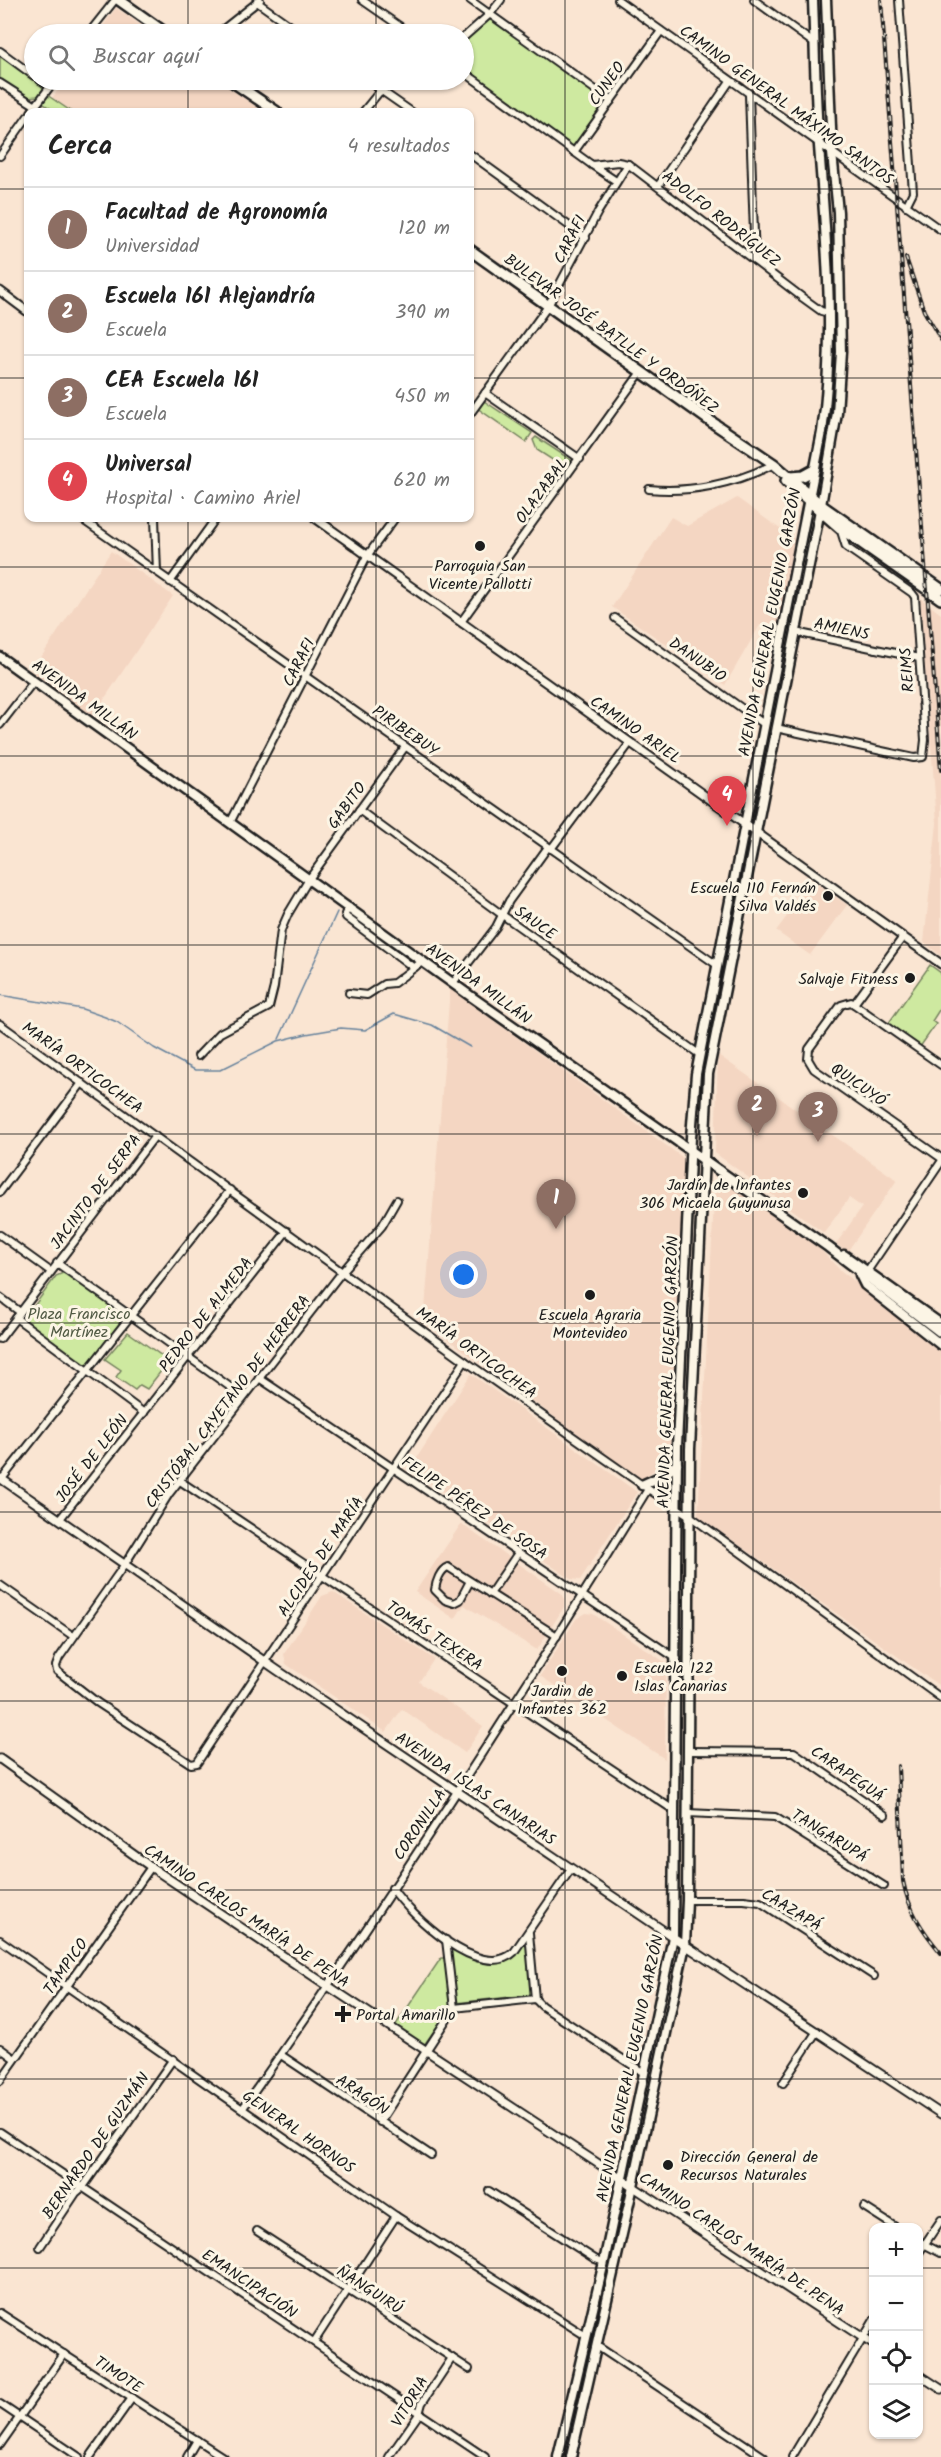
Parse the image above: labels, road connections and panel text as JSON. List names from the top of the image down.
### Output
{
  "streets": {
    "main road": ["BULEVAR JOSÉ BATLLE Y ORDÓÑEZ", "AVENIDA GENERAL EUGENIO GARZÓN", "AVENIDA MILLÁN"],
    "street": [
      "CUNEO",
      "CAMINO GENERAL MÁXIMO SANTOS",
      "ADOLFO RODRÍGUEZ",
      "CARAFI",
      "OLAZABAL",
      "AMIENS",
      "DANUBIO",
      "REIMS",
      "CAMINO ARIEL",
      "PIRIBEBUY",
      "GABITO",
      "SAUCE",
      "MARÍA ORTICOCHEA",
      "QUICUYÓ",
      "JACINTO DE SERPA",
      "PEDRO DE ALMEDA",
      "CRISTÓBAL CAYETANO DE HERRERA",
      "JOSÉ DE LEÓN",
      "FELIPE PÉREZ DE SOSA",
      "ALCIDES DE MARÍA",
      "TOMÁS TEXERA",
      "CARAPEGUÁ",
      "AVENIDA ISLAS CANARIAS",
      "CORONILLA",
      "TANGARUPÁ",
      "CAAZAPÁ",
      "CAMINO CARLOS MARÍA DE PENA",
      "TAMPICO",
      "ARAGÓN",
      "GENERAL HORNOS",
      "BERNARDO DE GUZMÁN",
      "EMANCIPACIÓN",
      "ÑANGUIRÚ",
      "TIMOTE",
      "VITORIA"
    ]
  },
  "crossings": [
    ["CUNEO", "CAMINO GENERAL MÁXIMO SANTOS"],
    ["CAMINO GENERAL MÁXIMO SANTOS", "AVENIDA GENERAL EUGENIO GARZÓN"],
    ["ADOLFO RODRÍGUEZ", "CARAFI"],
    ["ADOLFO RODRÍGUEZ", "AVENIDA GENERAL EUGENIO GARZÓN"],
    ["CARAFI", "BULEVAR JOSÉ BATLLE Y ORDÓÑEZ"],
    ["CARAFI", "AVENIDA MILLÁN"],
    ["CARAFI", "CAMINO ARIEL"],
    ["CARAFI", "PIRIBEBUY"],
    ["BULEVAR JOSÉ BATLLE Y ORDÓÑEZ", "OLAZABAL"],
    ["BULEVAR JOSÉ BATLLE Y ORDÓÑEZ", "AVENIDA GENERAL EUGENIO GARZÓN"],
    ["BULEVAR JOSÉ BATLLE Y ORDÓÑEZ", "REIMS"],
    ["OLAZABAL", "CAMINO ARIEL"],
    ["AVENIDA GENERAL EUGENIO GARZÓN", "AMIENS"],
    ["AVENIDA GENERAL EUGENIO GARZÓN", "DANUBIO"],
    ["AVENIDA GENERAL EUGENIO GARZÓN", "REIMS"],
    ["AVENIDA GENERAL EUGENIO GARZÓN", "AVENIDA MILLÁN"],
    ["AVENIDA GENERAL EUGENIO GARZÓN", "CAMINO ARIEL"],
    ["AVENIDA GENERAL EUGENIO GARZÓN", "PIRIBEBUY"],
    ["AVENIDA GENERAL EUGENIO GARZÓN", "SAUCE"],
    ["AVENIDA GENERAL EUGENIO GARZÓN", "MARÍA ORTICOCHEA"],
    ["AVENIDA GENERAL EUGENIO GARZÓN", "FELIPE PÉREZ DE SOSA"],
    ["AVENIDA GENERAL EUGENIO GARZÓN", "TOMÁS TEXERA"],
    ["AVENIDA GENERAL EUGENIO GARZÓN", "CARAPEGUÁ"],
    ["AVENIDA GENERAL EUGENIO GARZÓN", "AVENIDA ISLAS CANARIAS"],
    ["AVENIDA GENERAL EUGENIO GARZÓN", "TANGARUPÁ"],
    ["AVENIDA GENERAL EUGENIO GARZÓN", "CAAZAPÁ"],
    ["AVENIDA GENERAL EUGENIO GARZÓN", "CAMINO CARLOS MARÍA DE PENA"],
    ["AVENIDA GENERAL EUGENIO GARZÓN", "GENERAL HORNOS"],
    ["AMIENS", "REIMS"],
    ["AVENIDA MILLÁN", "GABITO"],
    ["CAMINO ARIEL", "QUICUYÓ"],
    ["PIRIBEBUY", "GABITO"],
    ["GABITO", "SAUCE"],
    ["MARÍA ORTICOCHEA", "JACINTO DE SERPA"],
    ["MARÍA ORTICOCHEA", "PEDRO DE ALMEDA"],
    ["MARÍA ORTICOCHEA", "CRISTÓBAL CAYETANO DE HERRERA"],
    ["MARÍA ORTICOCHEA", "ALCIDES DE MARÍA"],
    ["MARÍA ORTICOCHEA", "CORONILLA"],
    ["PEDRO DE ALMEDA", "JOSÉ DE LEÓN"],
    ["CRISTÓBAL CAYETANO DE HERRERA", "FELIPE PÉREZ DE SOSA"],
    ["CRISTÓBAL CAYETANO DE HERRERA", "ALCIDES DE MARÍA"],
    ["CRISTÓBAL CAYETANO DE HERRERA", "TOMÁS TEXERA"],
    ["CRISTÓBAL CAYETANO DE HERRERA", "AVENIDA ISLAS CANARIAS"],
    ["JOSÉ DE LEÓN", "AVENIDA ISLAS CANARIAS"],
    ["FELIPE PÉREZ DE SOSA", "ALCIDES DE MARÍA"],
    ["FELIPE PÉREZ DE SOSA", "CORONILLA"],
    ["ALCIDES DE MARÍA", "TOMÁS TEXERA"],
    ["ALCIDES DE MARÍA", "AVENIDA ISLAS CANARIAS"],
    ["TOMÁS TEXERA", "CORONILLA"],
    ["AVENIDA ISLAS CANARIAS", "CORONILLA"],
    ["CORONILLA", "CAMINO CARLOS MARÍA DE PENA"],
    ["CORONILLA", "ARAGÓN"],
    ["CORONILLA", "GENERAL HORNOS"],
    ["CAMINO CARLOS MARÍA DE PENA", "TAMPICO"],
    ["TAMPICO", "GENERAL HORNOS"],
    ["GENERAL HORNOS", "BERNARDO DE GUZMÁN"],
    ["BERNARDO DE GUZMÁN", "EMANCIPACIÓN"],
    ["EMANCIPACIÓN", "VITORIA"],
    ["ÑANGUIRÚ", "VITORIA"]
  ],
  "parks": ["Plaza Francisco Martínez"],
  "places": {
    "other": [
      "Parroquia San Vicente Pallotti",
      "Escuela 110 Fernán Silva Valdés",
      "Salvaje Fitness",
      "Jardín de Infantes 306 Micaela Guyunusa",
      "Escuela Agraria Montevideo",
      "Jardin de Infantes 362",
      "Escuela 122 Islas Canarias",
      "Dirección General de Recursos Naturales"
    ],
    "health": ["Portal Amarillo"]
  },
  "page": {
    "search": "Buscar aquí",
    "heading": ["Cerca", "4 resultados"],
    "list": [
      {
        "mark": "1",
        "name": "Facultad de Agronomía",
        "note": "Universidad",
        "value": "120 m"
      },
      {
        "mark": "2",
        "name": "Escuela 161 Alejandría",
        "note": "Escuela",
        "value": "390 m"
      },
      {
        "mark": "3",
        "name": "CEA Escuela 161",
        "note": "Escuela",
        "value": "450 m"
      },
      {
        "mark": "4",
        "name": "Universal",
        "note": "Hospital · Camino Ariel",
        "value": "620 m"
      }
    ],
    "pins": [
      "4",
      "2",
      "3",
      "1"
    ],
    "map_buttons": ["+", "−"]
  }
}
